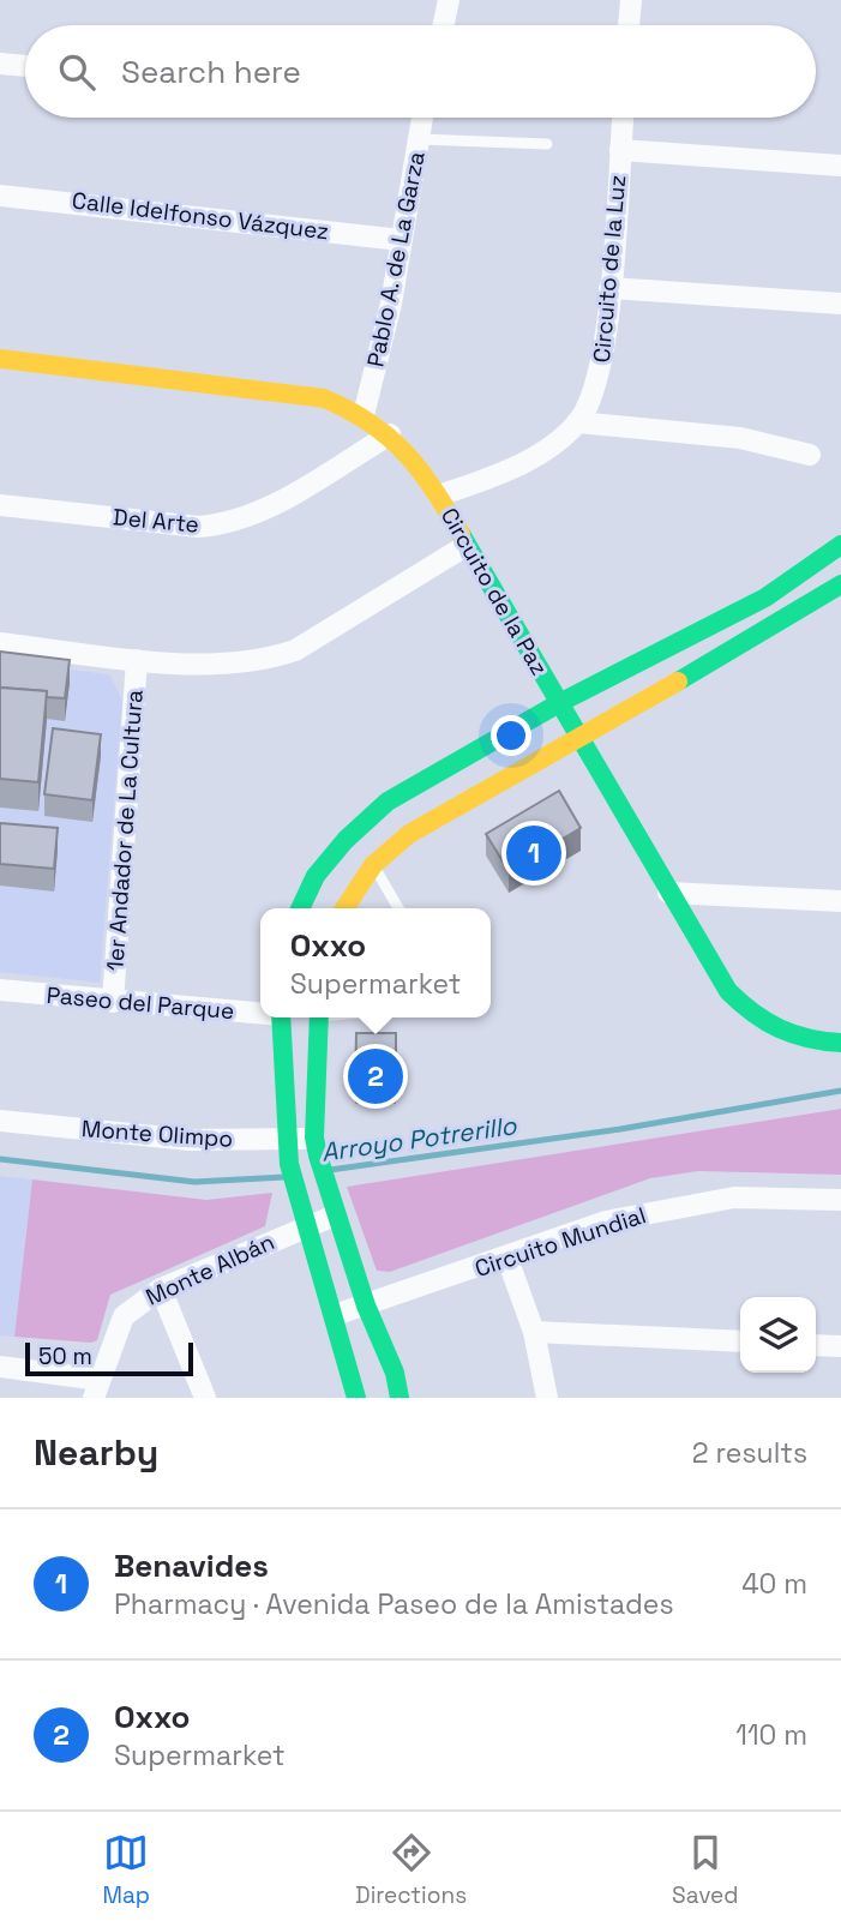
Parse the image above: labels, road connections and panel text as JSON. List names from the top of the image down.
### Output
{
  "streets": {
    "street": [
      "Calle Idelfonso Vázquez",
      "Pablo A. de La Garza",
      "Circuito de la Luz",
      "Del Arte",
      "Circuito de la Paz",
      "1er Andador de La Cultura",
      "Paseo del Parque",
      "Monte Olimpo",
      "Circuito Mundial",
      "Monte Albán"
    ]
  },
  "crossings": [
    ["Calle Idelfonso Vázquez", "Pablo A. de La Garza"],
    ["Pablo A. de La Garza", "Circuito de la Paz"],
    ["Circuito de la Luz", "Circuito de la Paz"],
    ["Del Arte", "Circuito de la Paz"],
    ["1er Andador de La Cultura", "Paseo del Parque"]
  ],
  "water": ["Arroyo Potrerillo"],
  "scale_bar": "50 m",
  "page": {
    "search": "Search here",
    "pins": ["1", "2"],
    "popup": ["Oxxo", "Supermarket"],
    "scale": "50 m",
    "heading": ["Nearby", "2 results"],
    "list": [
      {
        "mark": "1",
        "name": "Benavides",
        "note": "Pharmacy · Avenida Paseo de la Amistades",
        "value": "40 m"
      },
      {
        "mark": "2",
        "name": "Oxxo",
        "note": "Supermarket",
        "value": "110 m"
      }
    ],
    "nav": ["Map", "Directions", "Saved"]
  }
}
